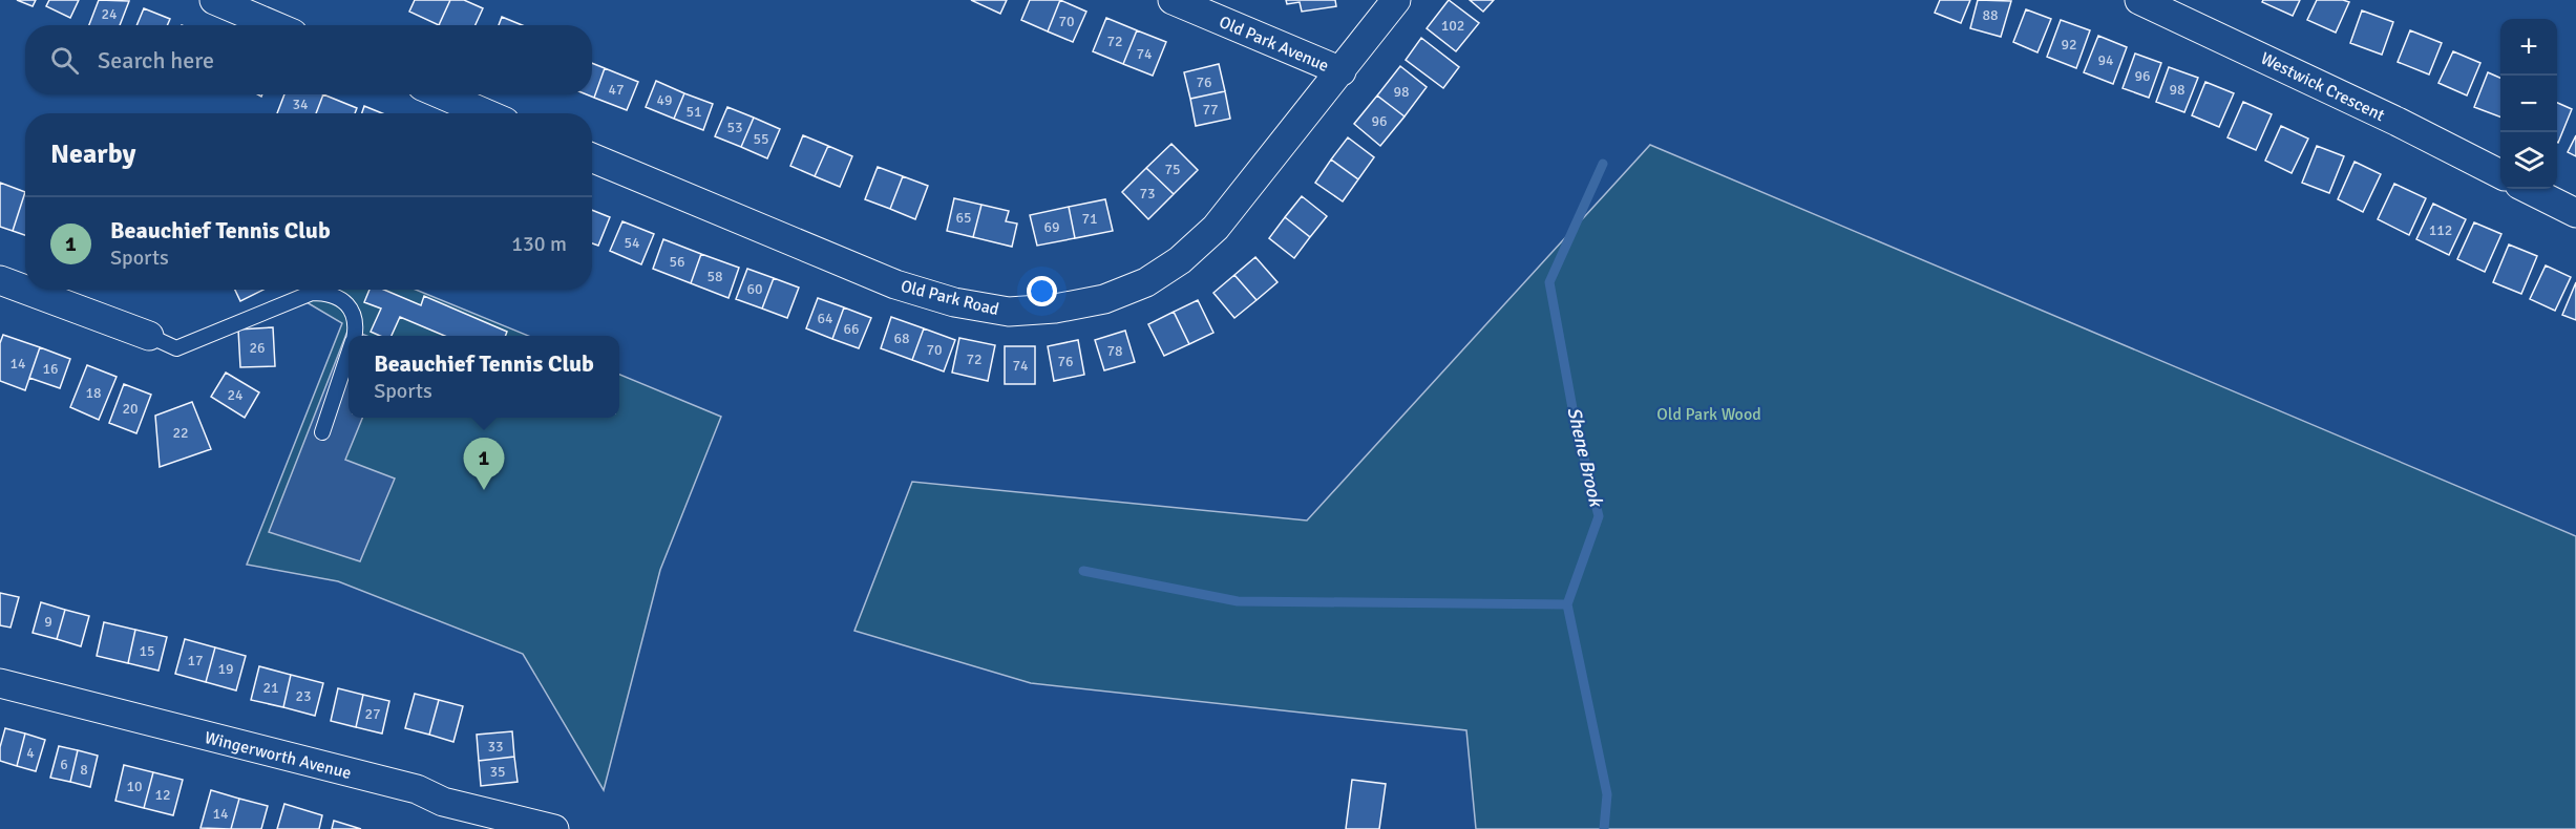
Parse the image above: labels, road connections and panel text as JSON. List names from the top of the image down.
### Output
{
  "streets": {
    "street": [
      "Old Park Avenue",
      "Westwick Crescent",
      "Old Park Road",
      "Wingerworth Avenue"
    ]
  },
  "crossings": [
    ["Old Park Avenue", "Old Park Road"]
  ],
  "water": ["Shene Brook"],
  "parks": ["Old Park Wood"],
  "house_numbers": [
    "24",
    "88",
    "70",
    "102",
    "72",
    "92",
    "74",
    "94",
    "96",
    "76",
    "47",
    "98",
    "98",
    "49",
    "34",
    "77",
    "51",
    "96",
    "53",
    "55",
    "75",
    "73",
    "65",
    "71",
    "69",
    "112",
    "54",
    "56",
    "58",
    "60",
    "64",
    "66",
    "68",
    "26",
    "70",
    "78",
    "72",
    "76",
    "14",
    "74",
    "16",
    "18",
    "24",
    "20",
    "22",
    "9",
    "15",
    "17",
    "19",
    "21",
    "23",
    "27",
    "33",
    "4",
    "6",
    "8",
    "35",
    "10",
    "12",
    "14"
  ],
  "page": {
    "map_buttons": ["+", "−"],
    "search": "Search here",
    "heading": "Nearby",
    "list": [
      {
        "mark": "1",
        "name": "Beauchief Tennis Club",
        "note": "Sports",
        "value": "130 m"
      }
    ],
    "popup": ["Beauchief Tennis Club", "Sports"],
    "pins": "1"
  }
}
